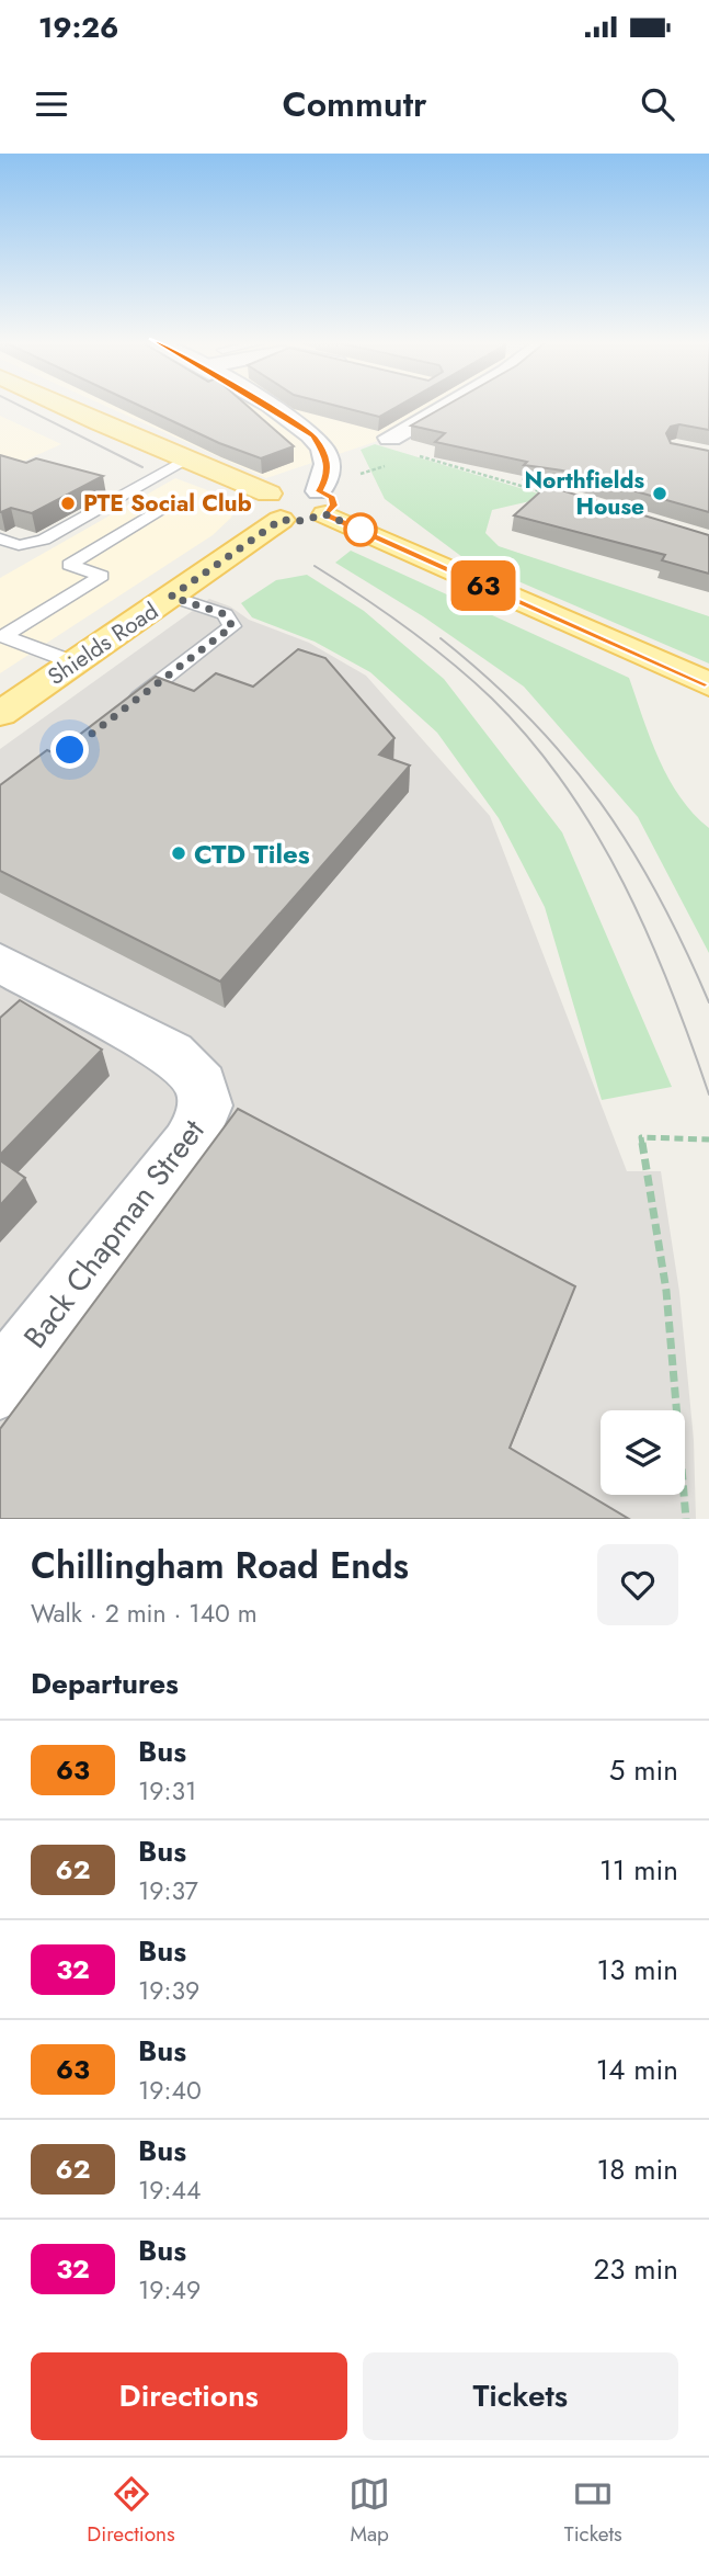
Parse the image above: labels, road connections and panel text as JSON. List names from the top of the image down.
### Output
{
  "streets": {
    "main road": ["Shields Road"],
    "street": ["Back Chapman Street"]
  },
  "places": ["Northfields House", "PTE Social Club", "CTD Tiles"],
  "lines": ["bus line 63"],
  "page": {
    "status": "19:26",
    "header": "Commutr",
    "on_map": "63",
    "heading": [
      ["Chillingham Road Ends", "Walk · 2 min · 140 m"],
      "Departures"
    ],
    "list": [
      {
        "mark": "63",
        "name": "Bus",
        "note": "19:31",
        "value": "5 min"
      },
      {
        "mark": "62",
        "name": "Bus",
        "note": "19:37",
        "value": "11 min"
      },
      {
        "mark": "32",
        "name": "Bus",
        "note": "19:39",
        "value": "13 min"
      },
      {
        "mark": "63",
        "name": "Bus",
        "note": "19:40",
        "value": "14 min"
      },
      {
        "mark": "62",
        "name": "Bus",
        "note": "19:44",
        "value": "18 min"
      },
      {
        "mark": "32",
        "name": "Bus",
        "note": "19:49",
        "value": "23 min"
      }
    ],
    "buttons": ["Directions", "Tickets"],
    "tabs": ["Directions", "Map", "Tickets"]
  }
}
